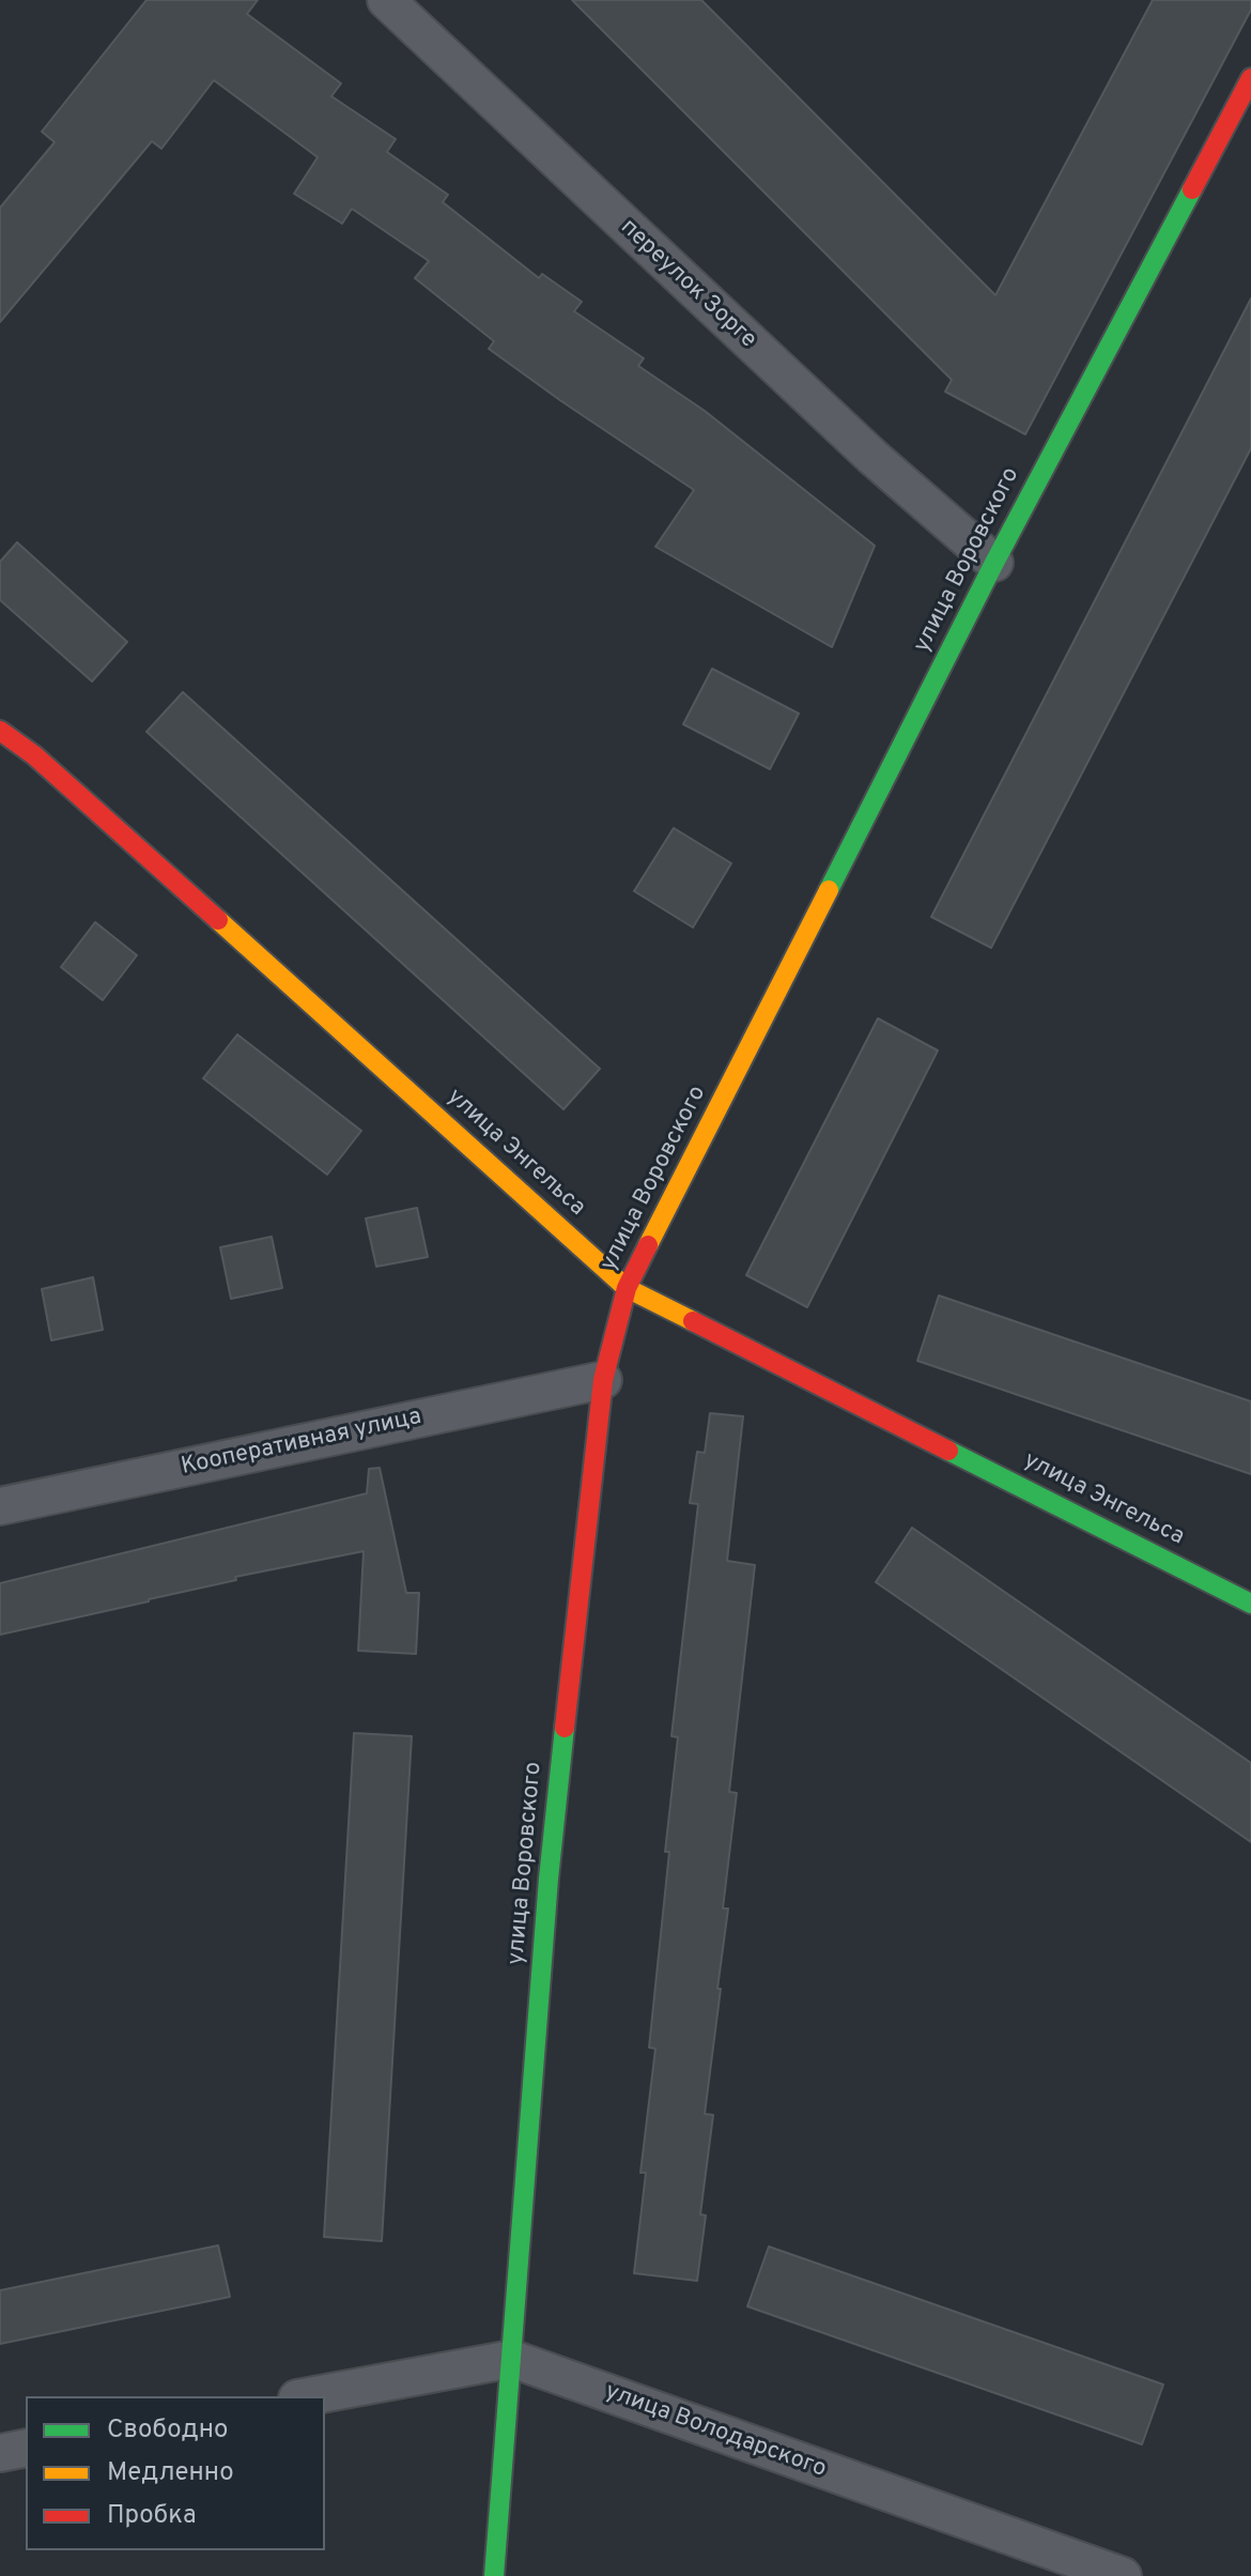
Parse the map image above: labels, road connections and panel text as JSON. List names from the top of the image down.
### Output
{
  "streets": {
    "street": [
      "переулок Зорге",
      "улица Воровского",
      "улица Энгельса",
      "Кооперативная улица",
      "улица Володарского"
    ]
  },
  "crossings": [
    ["переулок Зорге", "улица Воровского"],
    ["улица Воровского", "улица Энгельса"],
    ["улица Воровского", "Кооперативная улица"],
    ["улица Воровского", "улица Володарского"]
  ],
  "legend": ["Свободно", "Медленно", "Пробка"]
}
